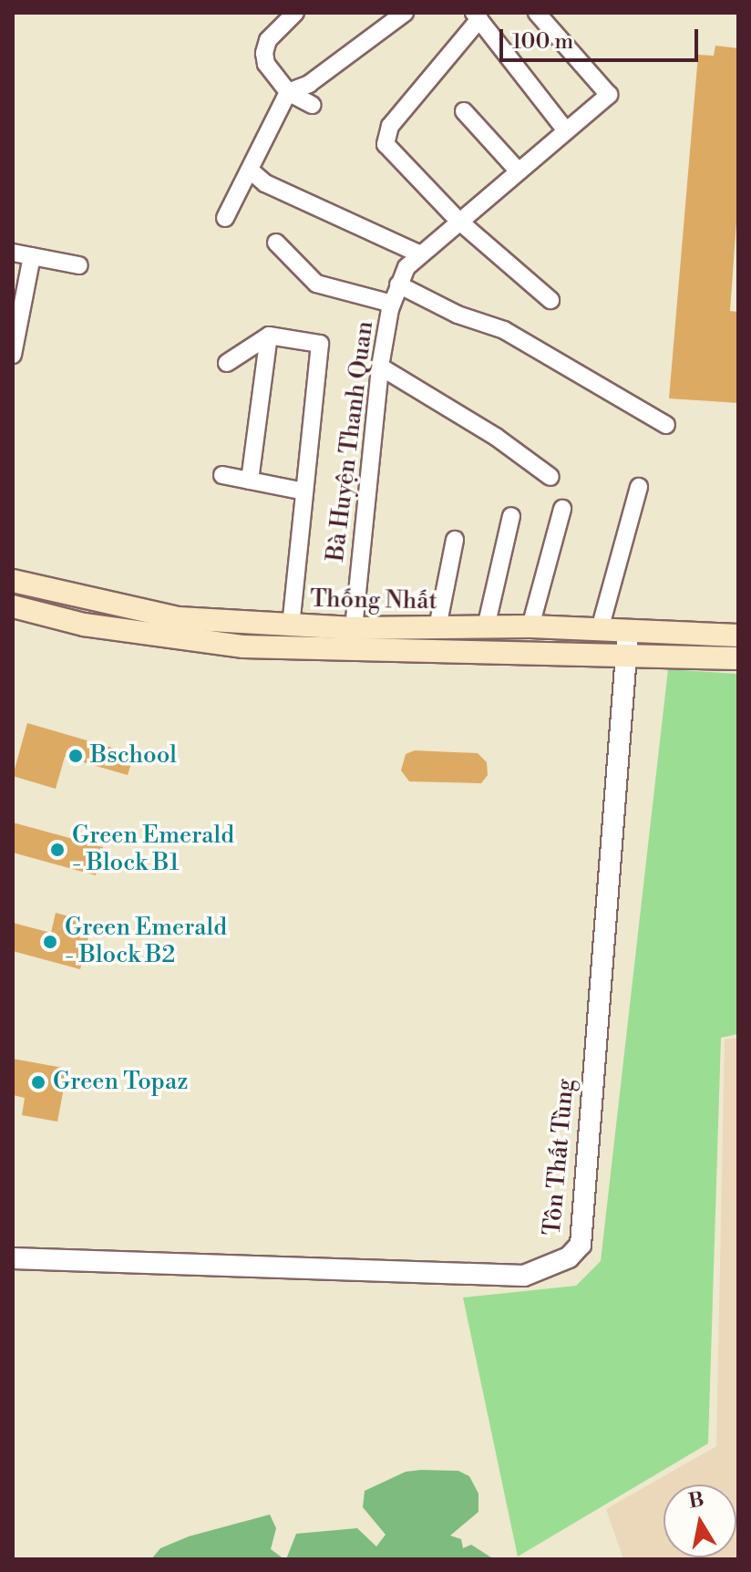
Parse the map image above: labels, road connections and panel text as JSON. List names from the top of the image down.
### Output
{
  "streets": {
    "main road": ["Thống Nhất"],
    "street": ["Bà Huyện Thanh Quan", "Tôn Thất Tùng"]
  },
  "crossings": [
    ["Bà Huyện Thanh Quan", "Thống Nhất"],
    ["Thống Nhất", "Tôn Thất Tùng"]
  ],
  "places": [
    "Bschool",
    "Green Emerald - Block B1",
    "Green Emerald - Block B2",
    "Green Topaz"
  ],
  "scale_bar": "100 m",
  "north": "top"
}
